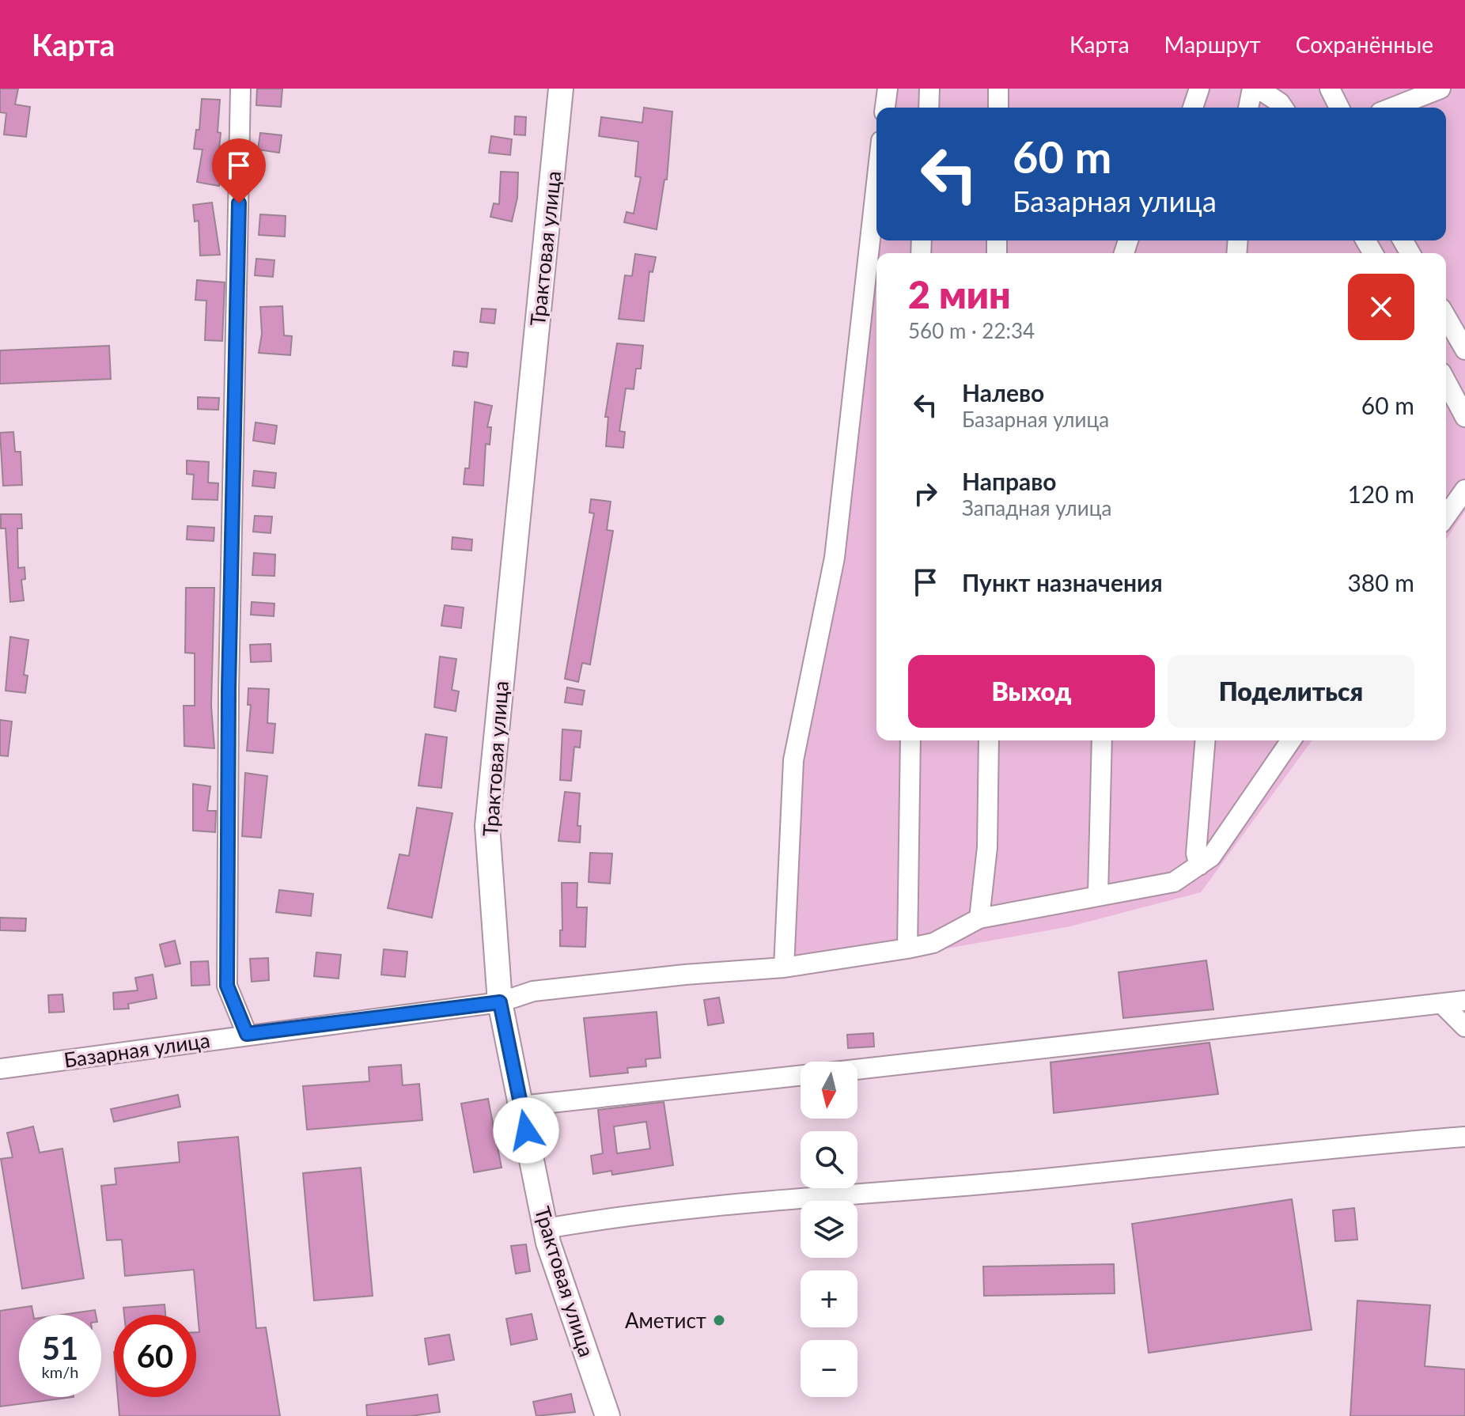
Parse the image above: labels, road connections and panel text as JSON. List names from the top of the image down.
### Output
{
  "streets": {
    "main road": ["Трактовая улица"],
    "street": ["Базарная улица"]
  },
  "crossings": [
    ["Трактовая улица", "Базарная улица"]
  ],
  "places": ["Аметист"],
  "north": "bottom",
  "page": {
    "header": "Карта",
    "nav": ["Карта", "Маршрут", "Сохранённые"],
    "turn": ["60 m", "Базарная улица"],
    "heading": ["2 мин", "560 m · 22:34"],
    "list": [
      {
        "name": "Налево",
        "note": "Базарная улица",
        "value": "60 m"
      },
      {
        "name": "Направо",
        "note": "Западная улица",
        "value": "120 m"
      },
      {
        "name": "Пункт назначения",
        "value": "380 m"
      }
    ],
    "buttons": ["Выход", "Поделиться"],
    "map_buttons": ["+", "−"],
    "speed": "51 km/h",
    "limit": "60"
  }
}
